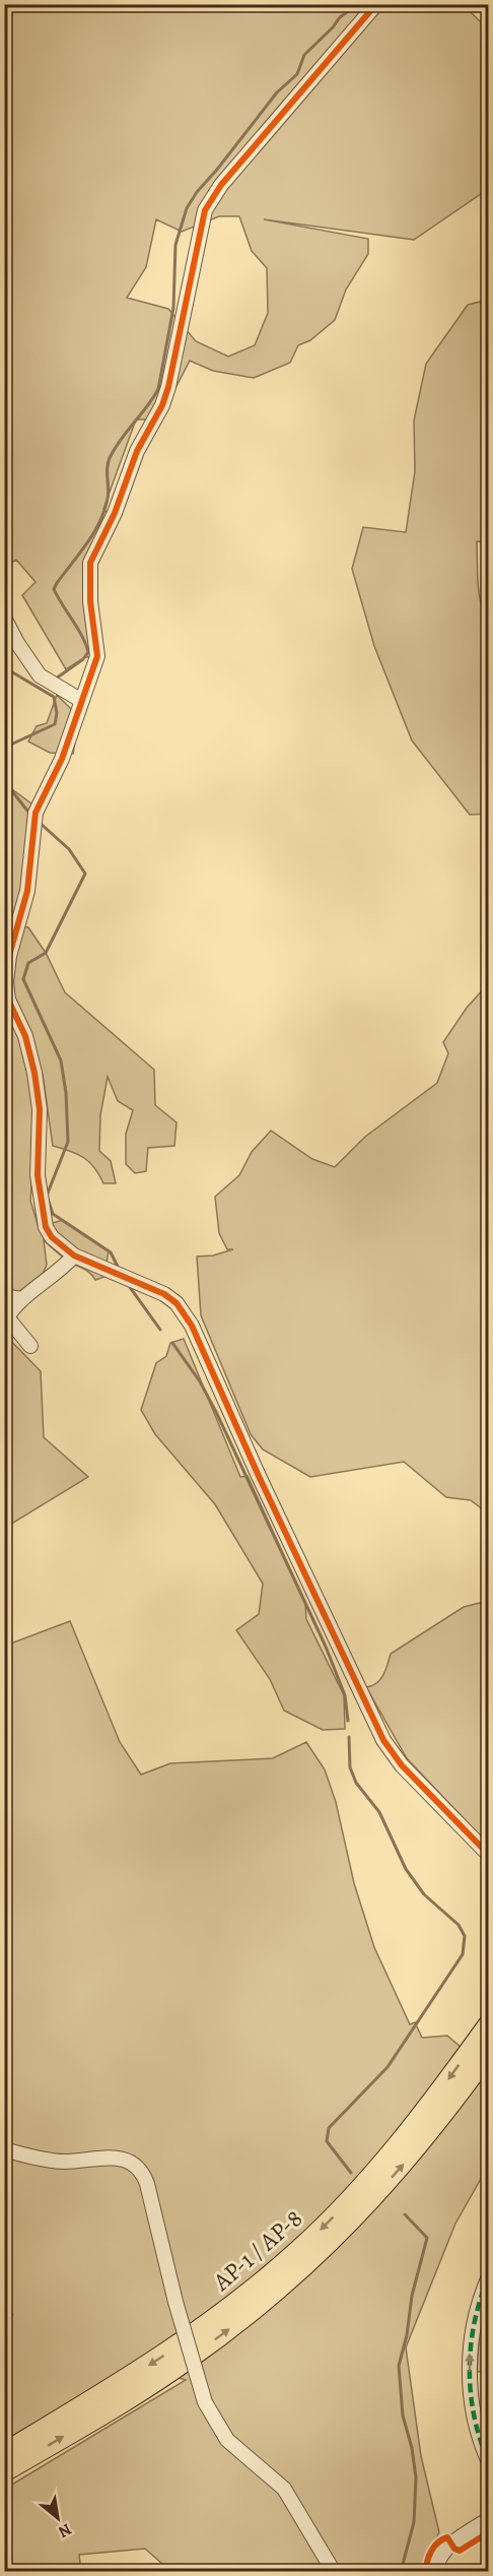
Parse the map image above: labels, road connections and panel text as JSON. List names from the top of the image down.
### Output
{
  "streets": {
    "highway": ["AP-1 / AP-8"]
  },
  "north": "bottom right"
}
